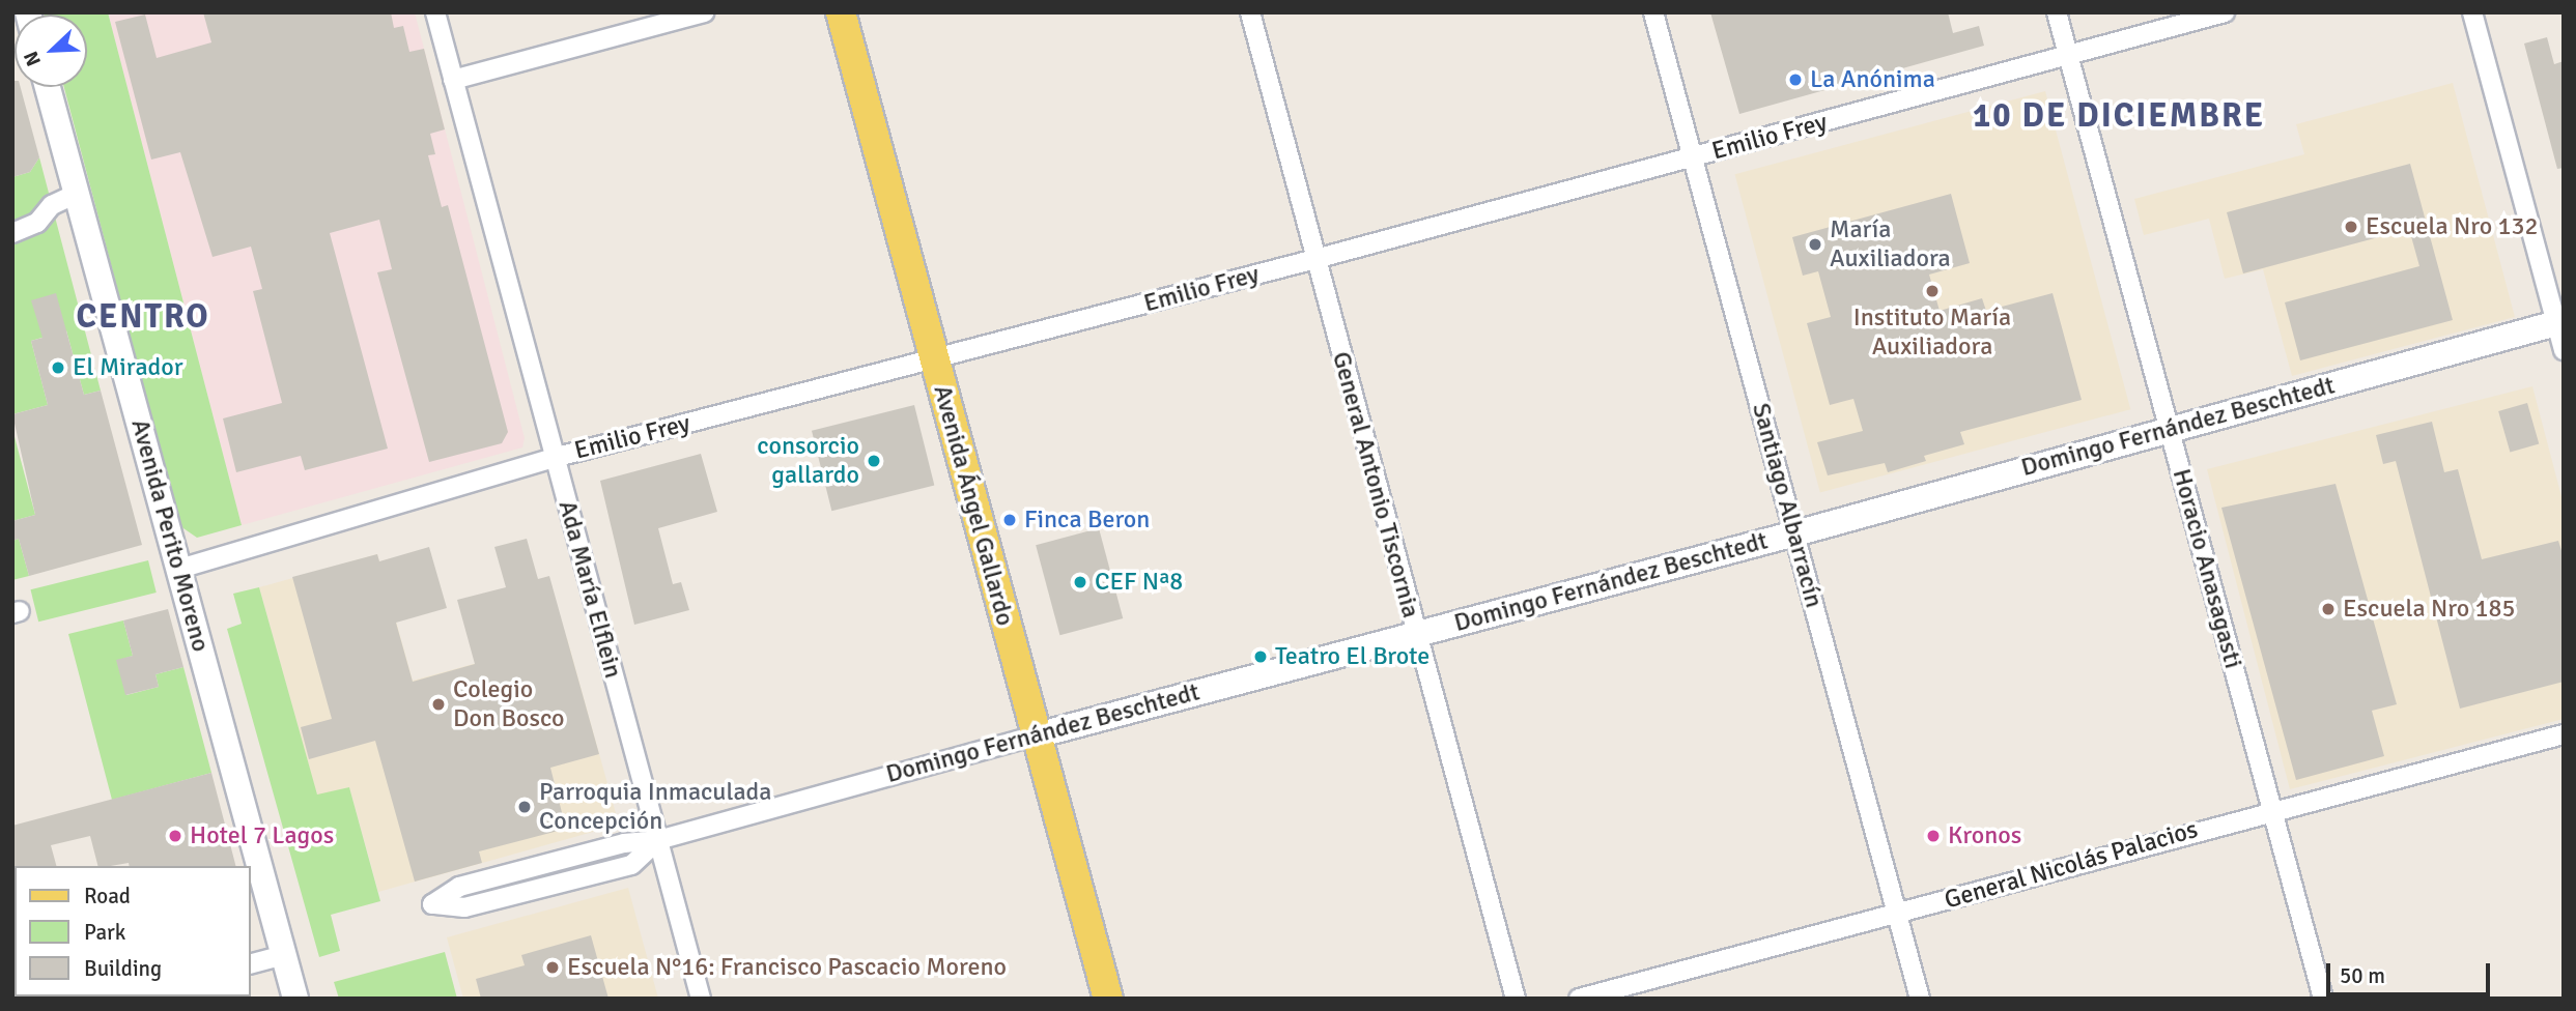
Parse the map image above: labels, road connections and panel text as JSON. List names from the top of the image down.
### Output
{
  "streets": {
    "main road": ["Avenida Ángel Gallardo"],
    "street": [
      "Emilio Frey",
      "Domingo Fernández Beschtedt",
      "General Antonio Tiscornia",
      "Santiago Albarracín",
      "Avenida Perito Moreno",
      "Horacio Anasagasti",
      "Ada María Elflein",
      "General Nicolás Palacios"
    ]
  },
  "crossings": [
    ["Emilio Frey", "General Antonio Tiscornia"],
    ["Emilio Frey", "Avenida Ángel Gallardo"],
    ["Emilio Frey", "Santiago Albarracín"],
    ["Emilio Frey", "Avenida Perito Moreno"],
    ["Emilio Frey", "Horacio Anasagasti"],
    ["Emilio Frey", "Ada María Elflein"],
    ["Domingo Fernández Beschtedt", "General Antonio Tiscornia"],
    ["Domingo Fernández Beschtedt", "Avenida Ángel Gallardo"],
    ["Domingo Fernández Beschtedt", "Santiago Albarracín"],
    ["Domingo Fernández Beschtedt", "Horacio Anasagasti"],
    ["Domingo Fernández Beschtedt", "Ada María Elflein"],
    ["Santiago Albarracín", "General Nicolás Palacios"],
    ["Horacio Anasagasti", "General Nicolás Palacios"]
  ],
  "districts": ["10 DE DICIEMBRE", "CENTRO"],
  "places": [
    "La Anónima",
    "Escuela Nro 132",
    "María Auxiliadora",
    "Instituto María Auxiliadora",
    "El Mirador",
    "consorcio gallardo",
    "Finca Beron",
    "CEF Nª8",
    "Escuela Nro 185",
    "Teatro El Brote",
    "Colegio Don Bosco",
    "Parroquia Inmaculada Concepción",
    "Hotel 7 Lagos",
    "Kronos",
    "Escuela N°16: Francisco Pascacio Moreno"
  ],
  "legend": ["Road", "Park", "Building"],
  "scale_bar": "50 m",
  "north": "bottom left"
}
